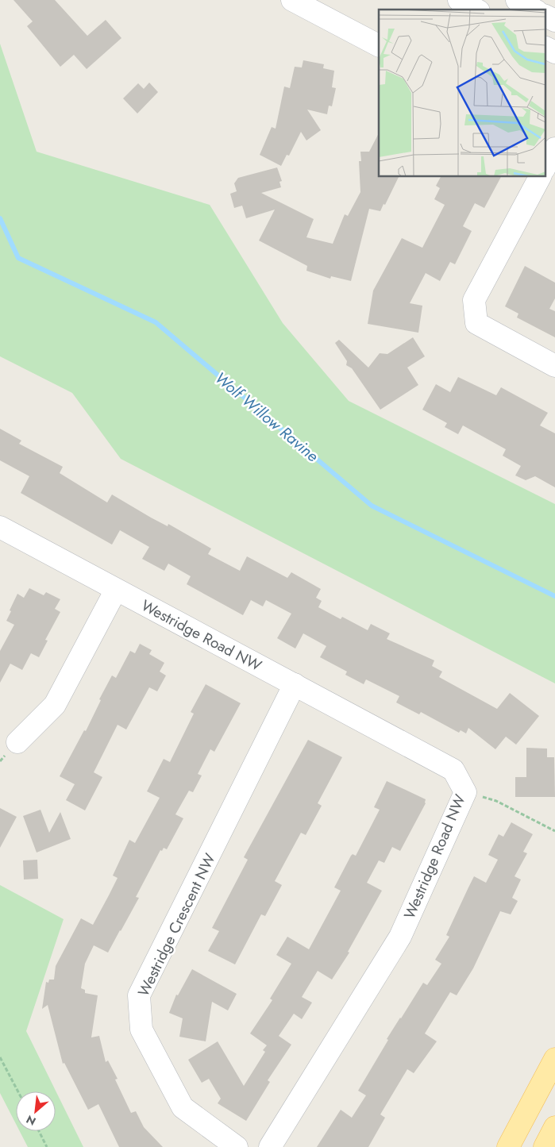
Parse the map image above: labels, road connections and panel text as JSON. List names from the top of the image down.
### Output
{
  "streets": {
    "street": ["Westridge Road NW", "Westridge Crescent NW"]
  },
  "crossings": [
    ["Westridge Road NW", "Westridge Crescent NW"]
  ],
  "water": ["Wolf Willow Ravine"],
  "north": "bottom left"
}
